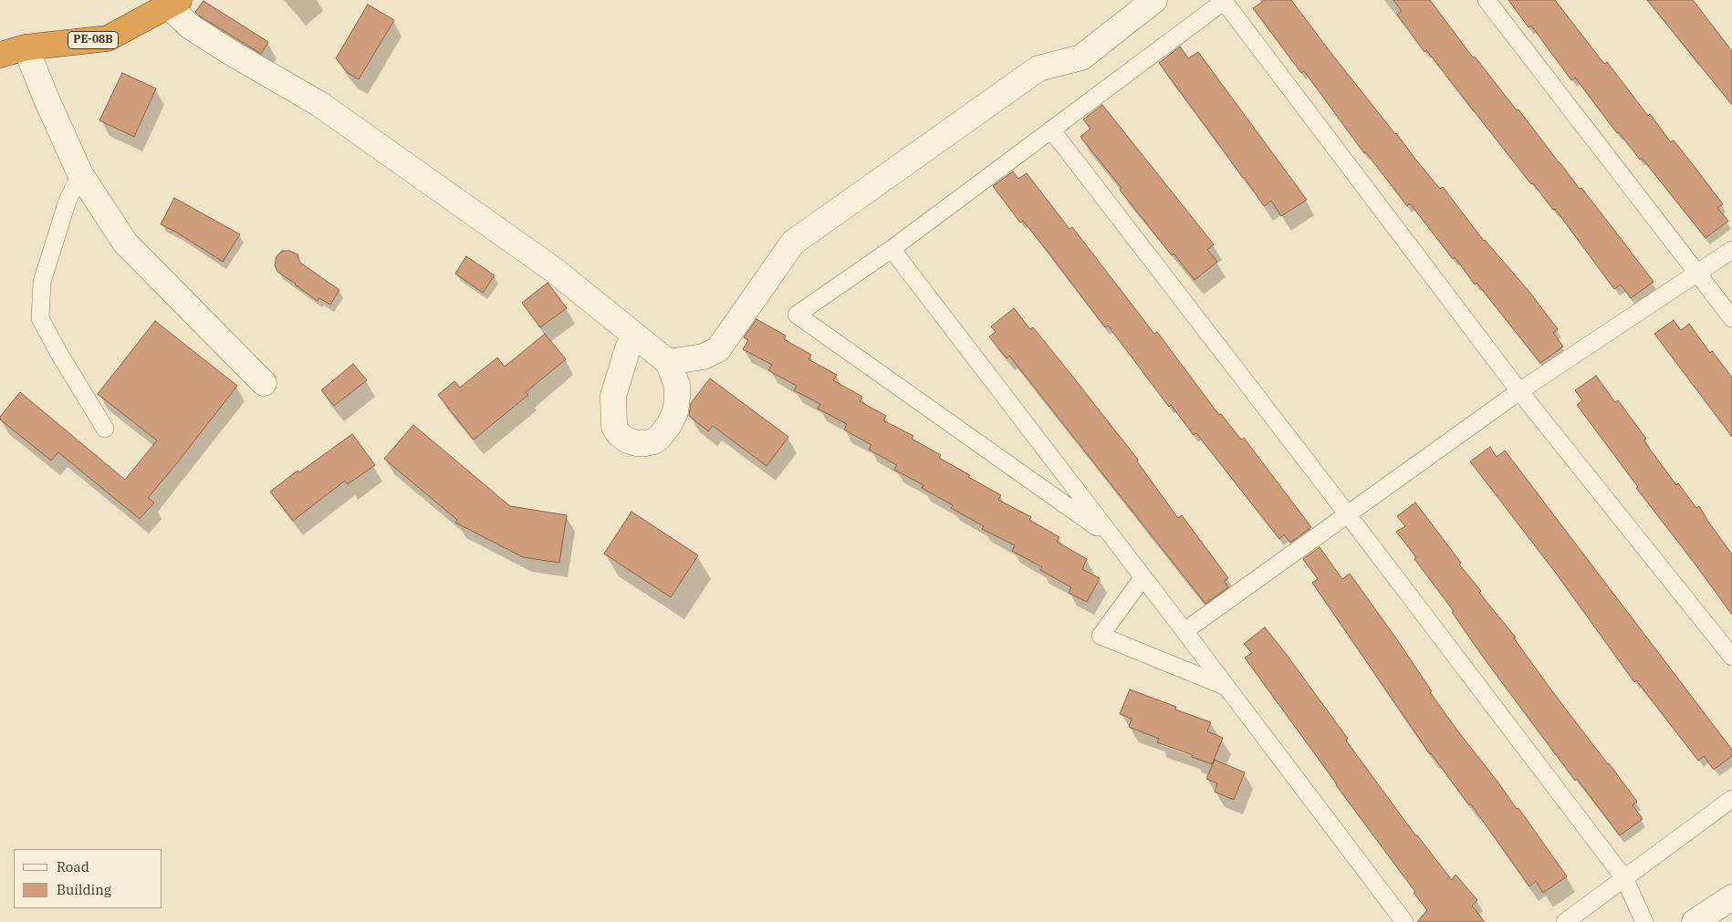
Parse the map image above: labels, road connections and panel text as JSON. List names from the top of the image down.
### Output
{
  "streets": {
    "highway": ["PE-08B"]
  },
  "legend": ["Road", "Building"]
}
